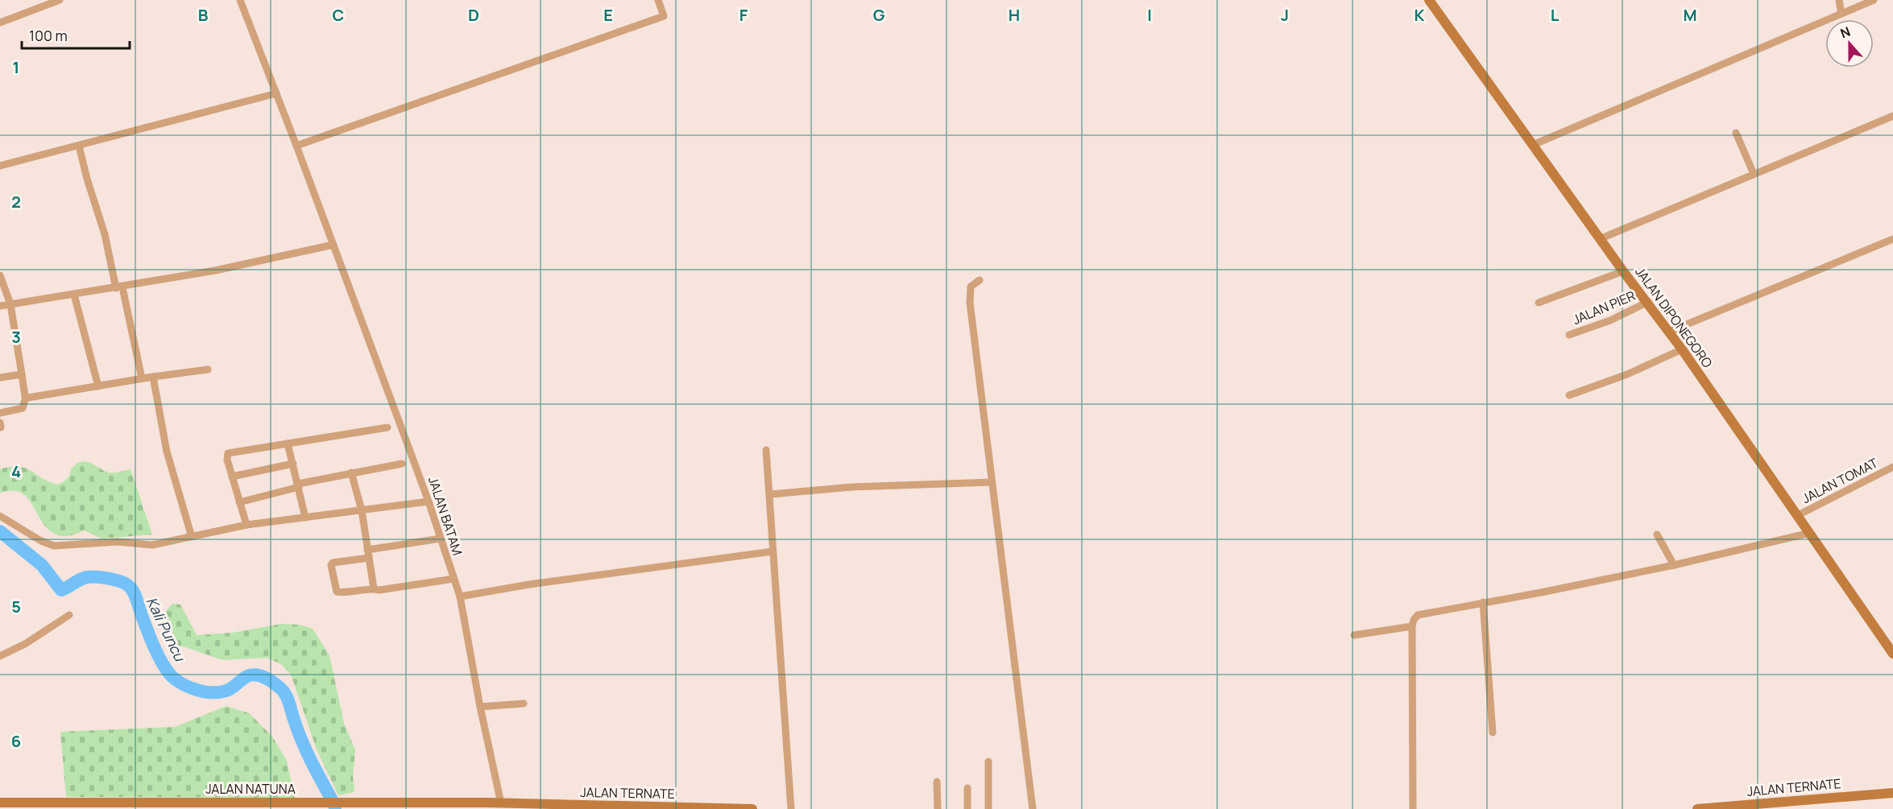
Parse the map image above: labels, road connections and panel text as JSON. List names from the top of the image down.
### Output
{
  "streets": {
    "street": [
      "JALAN PIER",
      "JALAN DIPONEGORO",
      "JALAN TOMAT",
      "JALAN BATAM",
      "JALAN TERNATE",
      "JALAN NATUNA"
    ]
  },
  "crossings": [
    ["JALAN PIER", "JALAN DIPONEGORO"],
    ["JALAN DIPONEGORO", "JALAN TOMAT"],
    ["JALAN BATAM", "JALAN TERNATE"],
    ["JALAN BATAM", "JALAN NATUNA"],
    ["JALAN TERNATE", "JALAN NATUNA"]
  ],
  "water": ["Kali Puncu"],
  "scale_bar": "100 m",
  "north": "top",
  "grid": {
    "columns": [
      "B",
      "C",
      "D",
      "E",
      "F",
      "G",
      "H",
      "I",
      "J",
      "K",
      "L",
      "M"
    ],
    "rows": [
      "1",
      "2",
      "3",
      "4",
      "5",
      "6"
    ]
  }
}
